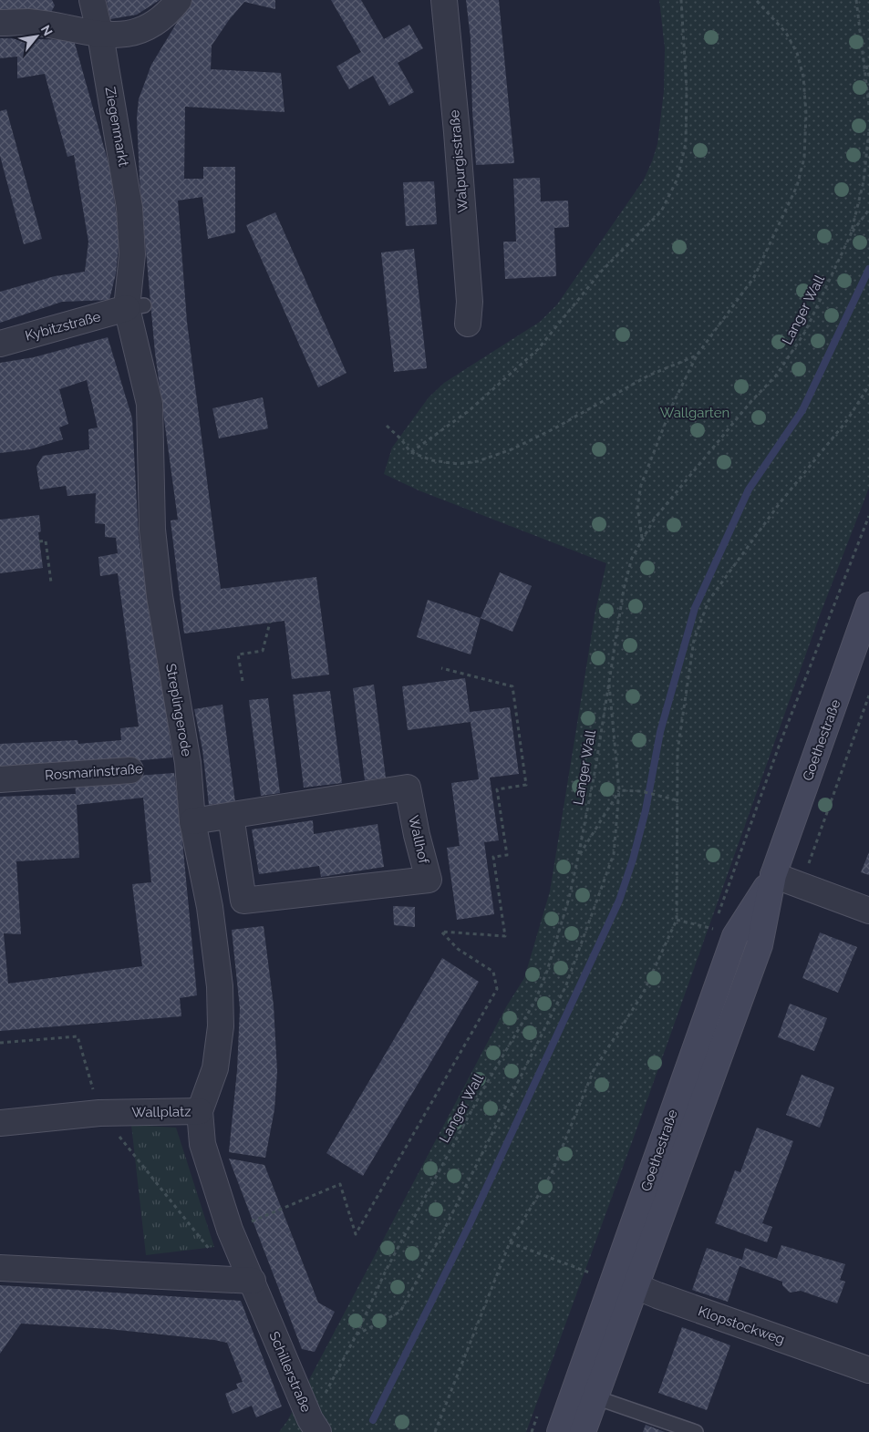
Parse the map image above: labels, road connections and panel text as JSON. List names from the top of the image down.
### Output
{
  "streets": {
    "main road": ["Goethestraße"],
    "street": [
      "Ziegenmarkt",
      "Walpurgisstraße",
      "Kybitzstraße",
      "Streplingerode",
      "Rosmarinstraße",
      "Wallhof",
      "Wallplatz",
      "Klopstockweg",
      "Schillerstraße"
    ],
    "path": ["Langer Wall"]
  },
  "crossings": [
    ["Ziegenmarkt", "Kybitzstraße"],
    ["Ziegenmarkt", "Streplingerode"],
    ["Langer Wall", "Schillerstraße"],
    ["Kybitzstraße", "Streplingerode"],
    ["Streplingerode", "Wallhof"],
    ["Streplingerode", "Wallplatz"],
    ["Goethestraße", "Klopstockweg"],
    ["Wallplatz", "Schillerstraße"]
  ],
  "parks": ["Wallgarten"],
  "north": "top right"
}
